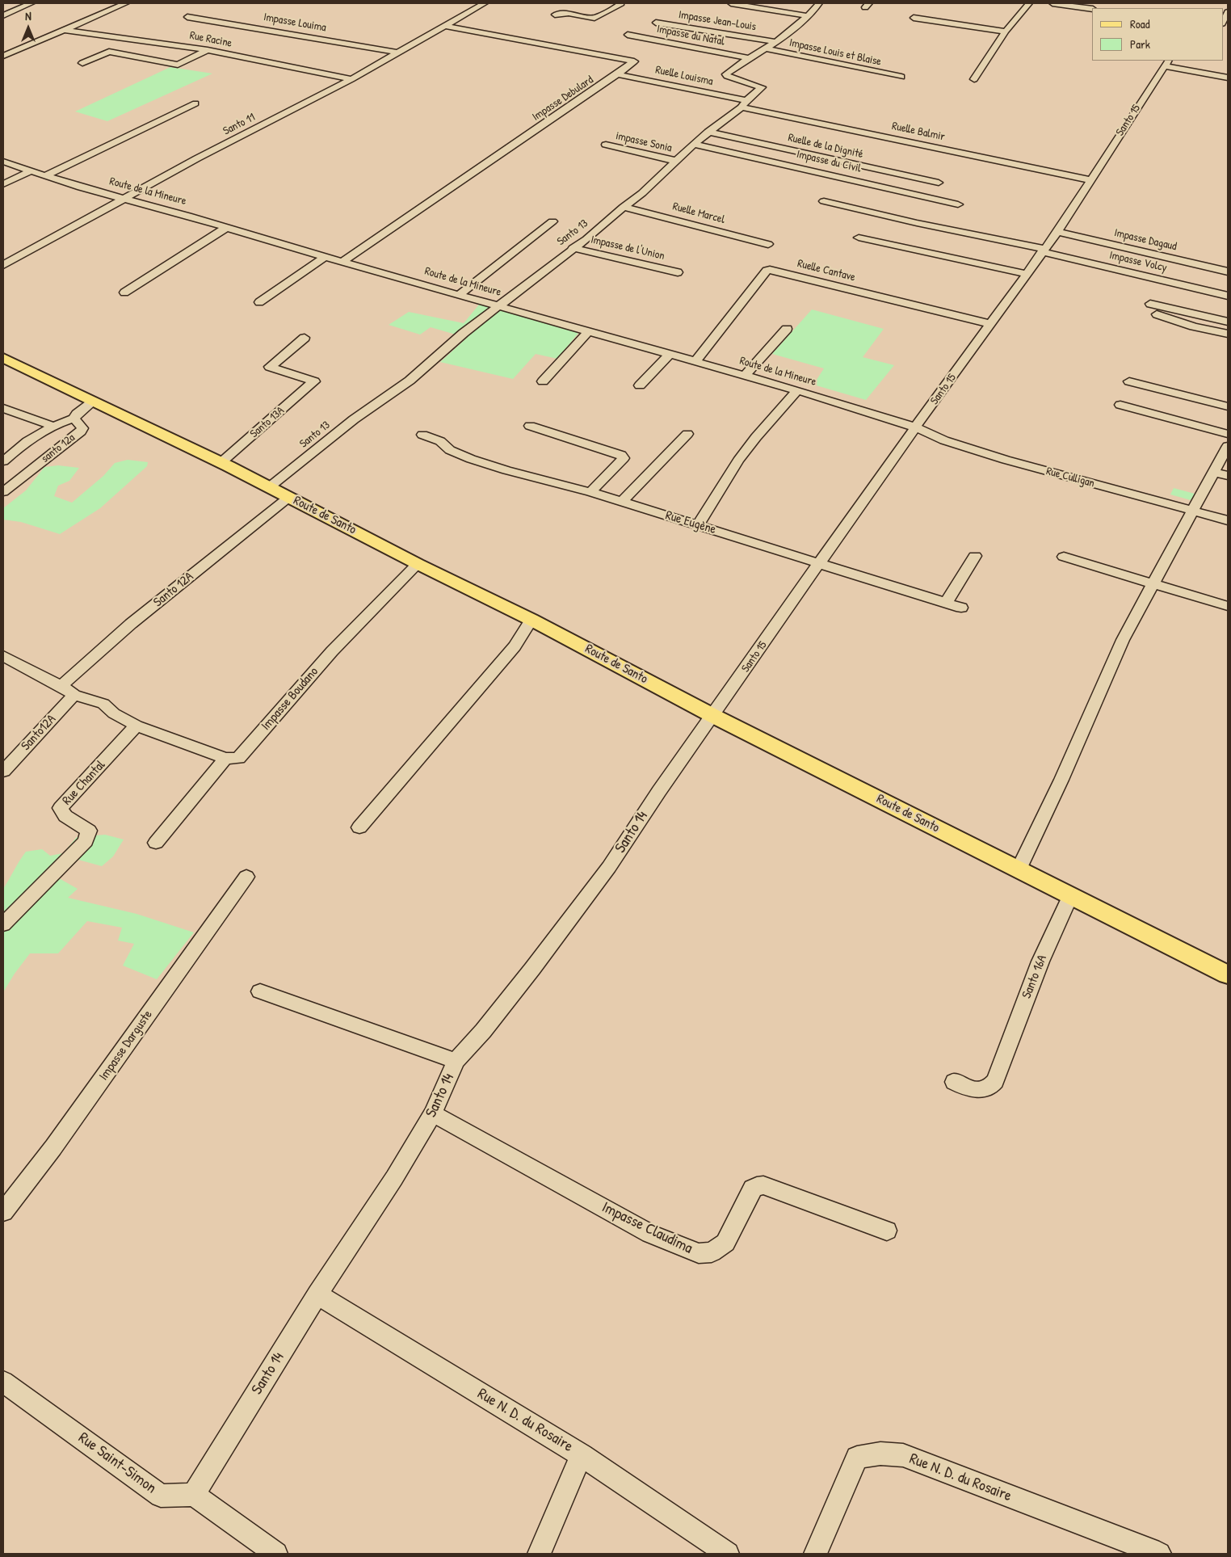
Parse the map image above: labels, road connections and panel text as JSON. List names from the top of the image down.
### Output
{
  "streets": {
    "main road": ["Route de Santo"],
    "street": [
      "Impasse Jean-Louis",
      "Impasse Louima",
      "Impasse du Natal",
      "Rue Racine",
      "Impasse Louis et Blaise",
      "Ruelle Louisma",
      "Impasse Debulard",
      "Santo 15",
      "Santo 11",
      "Ruelle Balmir",
      "impasse Sonia",
      "Ruelle de la Dignité",
      "Impasse du Civil",
      "Route de la Mineure",
      "Ruelle Marcel",
      "Santo 13",
      "Impasse Dagaud",
      "Impasse de l'Union",
      "Impasse Volcy",
      "Ruelle Cantave",
      "Santo 13A",
      "santo 12a",
      "Rue Culligan",
      "Rue Eugène",
      "Santo 12A",
      "Impasse Boudano",
      "Santo12A",
      "Rue Chantal",
      "Santo 14",
      "Santo 16A",
      "Impasse Darguste",
      "Impasse Claudima",
      "Rue N. D. du Rosaire",
      "Rue Saint-Simon"
    ]
  },
  "crossings": [
    ["Impasse Jean-Louis", "Santo 13"],
    ["Impasse Louima", "Santo 11"],
    ["Impasse du Natal", "Santo 13"],
    ["Rue Racine", "Santo 11"],
    ["Impasse Louis et Blaise", "Santo 13"],
    ["Ruelle Louisma", "Impasse Debulard"],
    ["Ruelle Louisma", "Ruelle Balmir"],
    ["Ruelle Louisma", "Santo 13"],
    ["Impasse Debulard", "Santo 11"],
    ["Impasse Debulard", "Route de la Mineure"],
    ["Santo 15", "Ruelle Balmir"],
    ["Santo 15", "Route de la Mineure"],
    ["Santo 15", "Impasse Dagaud"],
    ["Santo 15", "Impasse Volcy"],
    ["Santo 15", "Ruelle Cantave"],
    ["Santo 15", "Rue Culligan"],
    ["Santo 15", "Route de Santo"],
    ["Santo 15", "Rue Eugène"],
    ["Santo 15", "Santo 14"],
    ["Santo 11", "Route de la Mineure"],
    ["Ruelle Balmir", "Santo 13"],
    ["impasse Sonia", "Santo 13"],
    ["Ruelle de la Dignité", "Santo 13"],
    ["Impasse du Civil", "Santo 13"],
    ["Route de la Mineure", "Santo 13"],
    ["Route de la Mineure", "Ruelle Cantave"],
    ["Route de la Mineure", "Rue Culligan"],
    ["Ruelle Marcel", "Santo 13"],
    ["Santo 13", "Impasse de l'Union"],
    ["Santo 13", "Route de Santo"],
    ["Santo 13A", "Route de Santo"],
    ["santo 12a", "Route de Santo"],
    ["Route de Santo", "Santo 12A"],
    ["Route de Santo", "Impasse Boudano"],
    ["Route de Santo", "Santo 14"],
    ["Route de Santo", "Santo 16A"],
    ["Santo 14", "Impasse Claudima"],
    ["Santo 14", "Rue N. D. du Rosaire"],
    ["Santo 14", "Rue Saint-Simon"]
  ],
  "legend": ["Road", "Park"],
  "north": "top"
}
